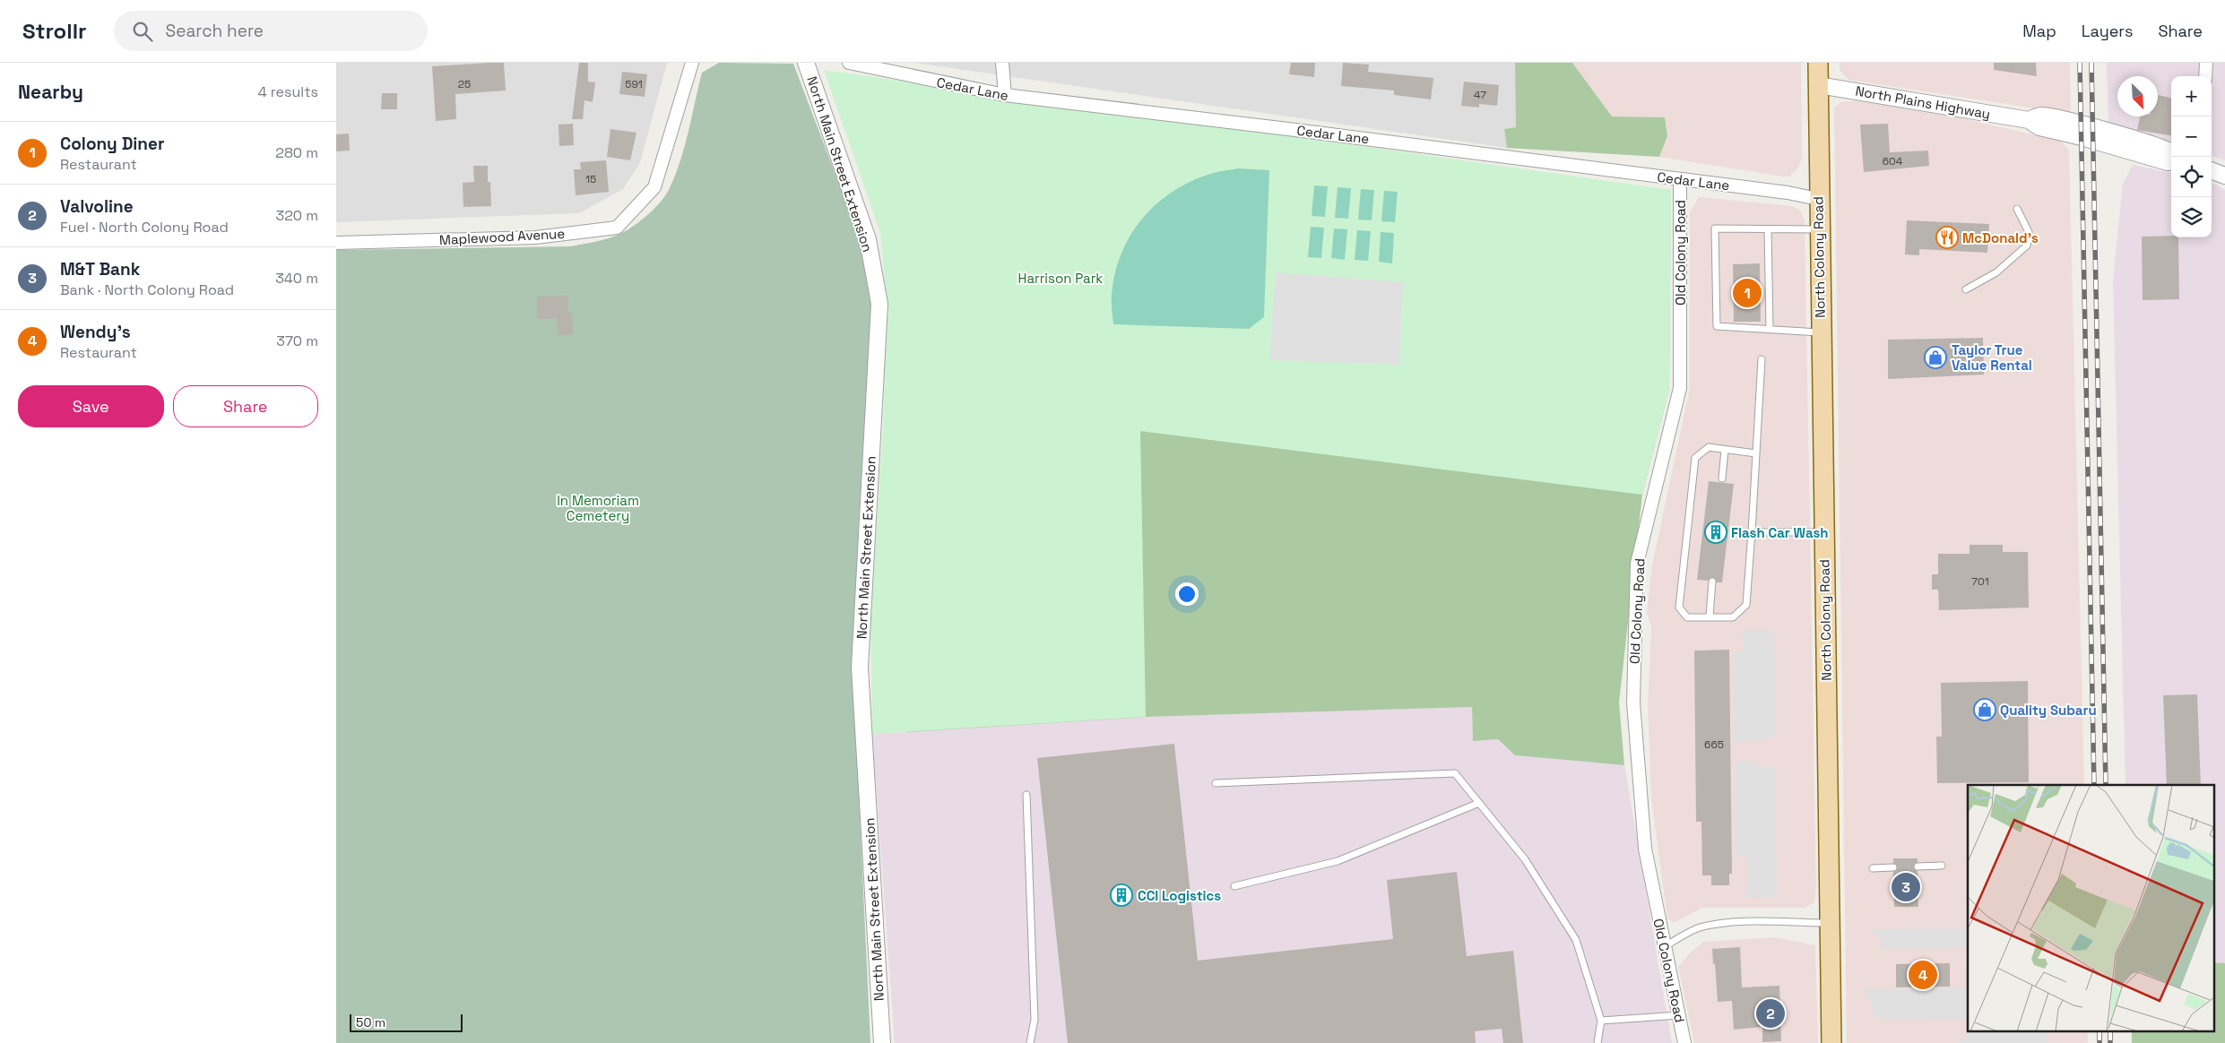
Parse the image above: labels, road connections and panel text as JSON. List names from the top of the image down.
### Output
{
  "streets": {
    "main road": ["North Colony Road"],
    "street": [
      "Cedar Lane",
      "North Plains Highway",
      "North Main Street Extension",
      "Maplewood Avenue",
      "Old Colony Road"
    ]
  },
  "crossings": [
    ["Cedar Lane", "Old Colony Road"],
    ["Cedar Lane", "North Colony Road"],
    ["North Plains Highway", "North Colony Road"]
  ],
  "parks": ["Harrison Park", "In Memoriam Cemetery"],
  "places": {
    "restaurant": ["McDonald's"],
    "shop": ["Taylor True Value Rental", "Quality Subaru"],
    "building": ["Flash Car Wash", "CCI Logistics"]
  },
  "house_numbers": [
    "25",
    "591",
    "47",
    "604",
    "15",
    "701",
    "665"
  ],
  "scale_bar": "50 m",
  "north": "bottom right",
  "page": {
    "header": "Strollr",
    "search": "Search here",
    "nav": ["Map", "Layers", "Share"],
    "heading": ["Nearby", "4 results"],
    "map_buttons": ["+", "−"],
    "list": [
      {
        "mark": "1",
        "name": "Colony Diner",
        "note": "Restaurant",
        "value": "280 m"
      },
      {
        "mark": "2",
        "name": "Valvoline",
        "note": "Fuel · North Colony Road",
        "value": "320 m"
      },
      {
        "mark": "3",
        "name": "M&T Bank",
        "note": "Bank · North Colony Road",
        "value": "340 m"
      },
      {
        "mark": "4",
        "name": "Wendy's",
        "note": "Restaurant",
        "value": "370 m"
      }
    ],
    "pins": [
      "1",
      "3",
      "4",
      "2"
    ],
    "buttons": ["Save", "Share"],
    "scale": "50 m"
  }
}
